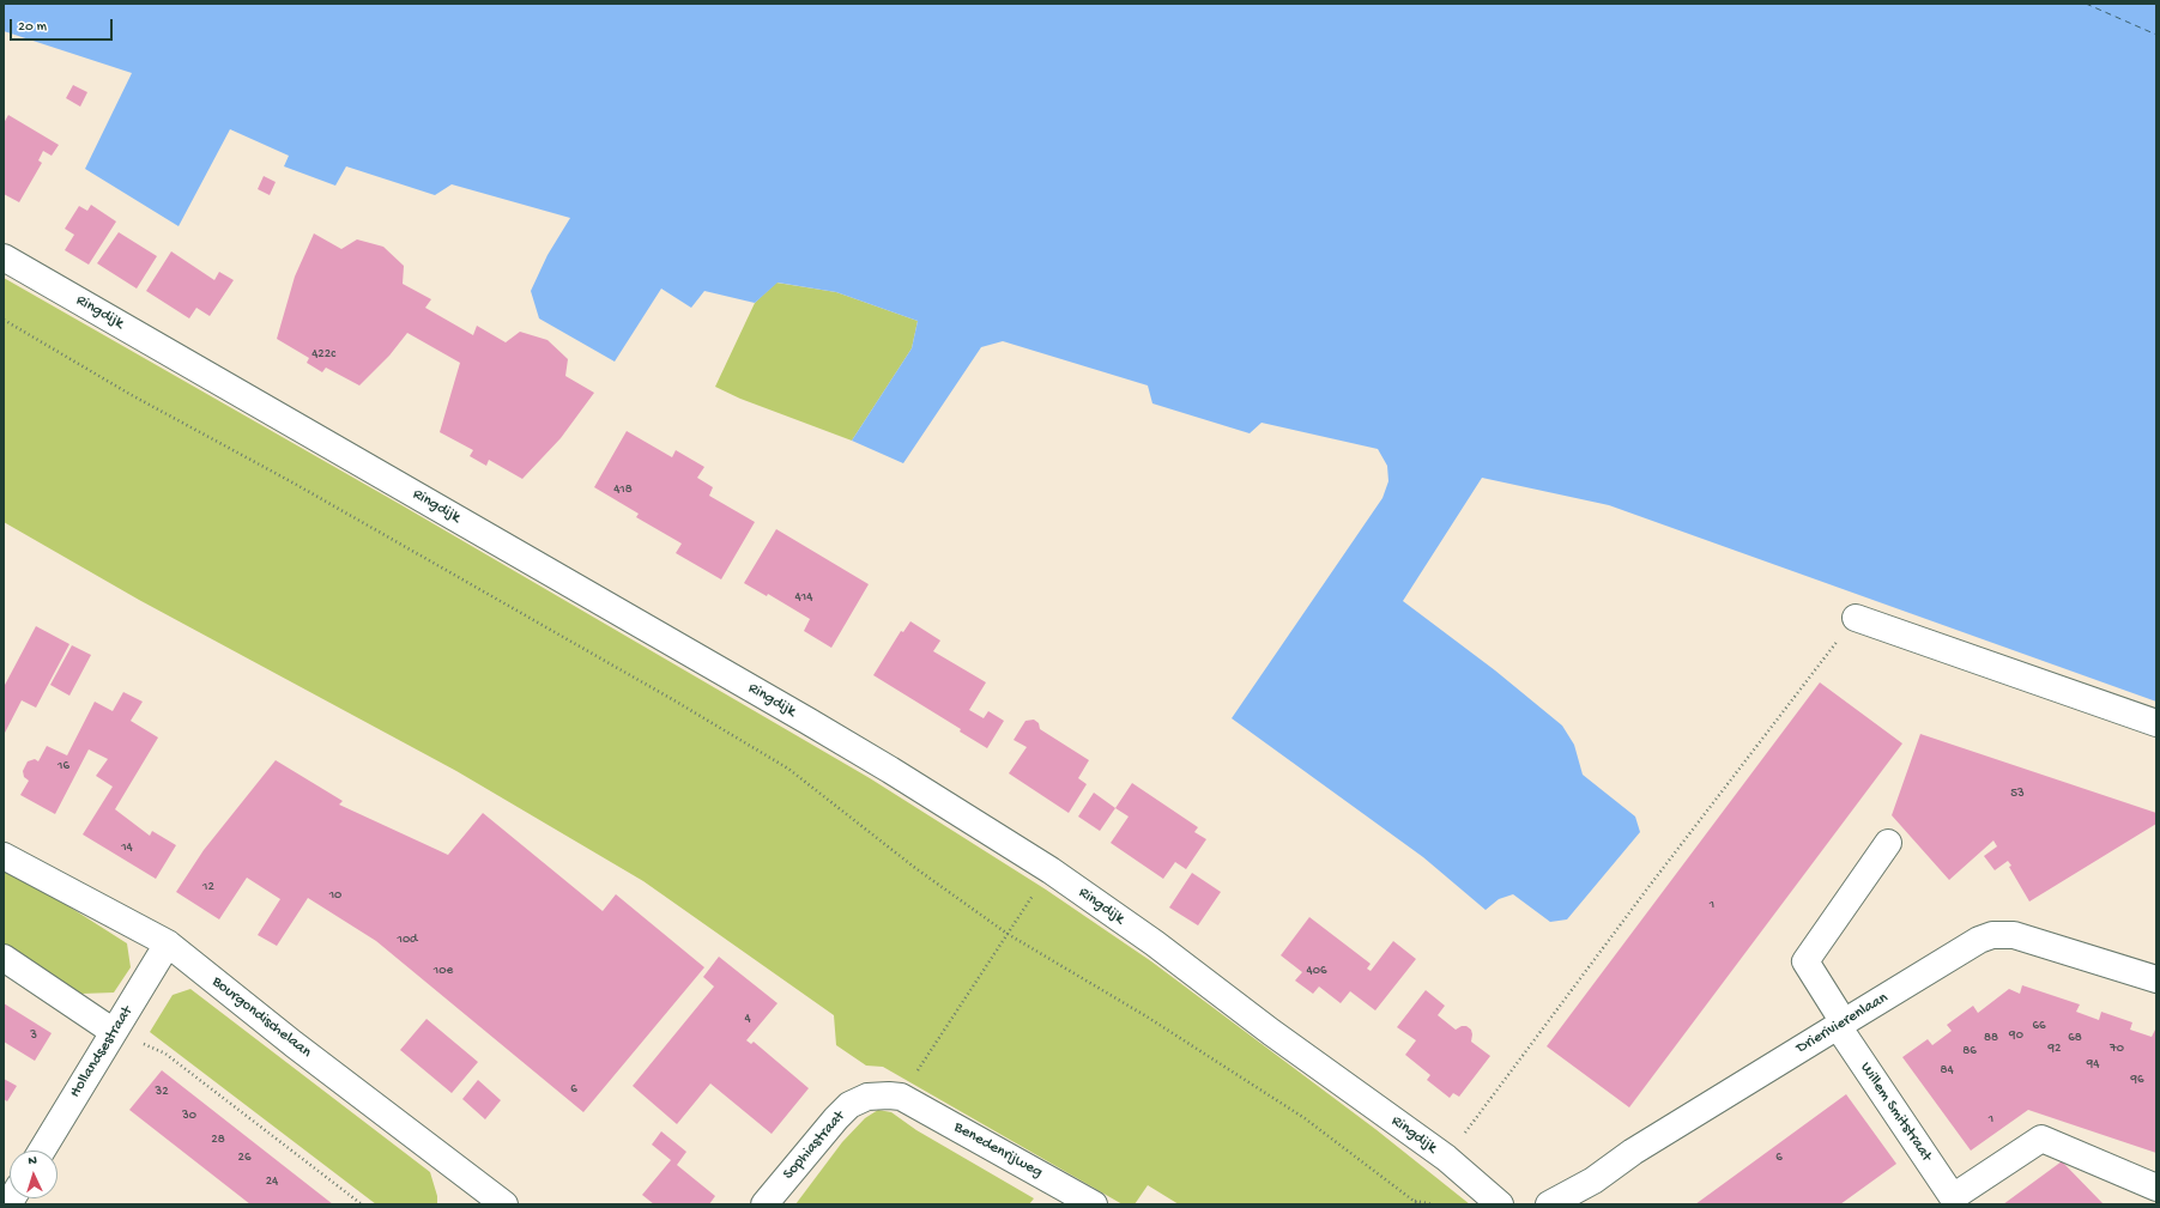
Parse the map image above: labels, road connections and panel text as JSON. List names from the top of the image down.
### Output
{
  "streets": {
    "street": [
      "Ringdijk",
      "Bourgondischelaan",
      "Drierivierenlaan",
      "Hollandsestraat",
      "Willem Smitstraat",
      "Sophiastraat",
      "Benedenrijweg"
    ]
  },
  "crossings": [
    ["Bourgondischelaan", "Hollandsestraat"],
    ["Drierivierenlaan", "Willem Smitstraat"],
    ["Sophiastraat", "Benedenrijweg"]
  ],
  "house_numbers": [
    "422c",
    "418",
    "414",
    "16",
    "53",
    "14",
    "12",
    "10",
    "1",
    "10d",
    "10e",
    "406",
    "4",
    "66",
    "3",
    "90",
    "88",
    "68",
    "92",
    "70",
    "86",
    "94",
    "84",
    "96",
    "6",
    "32",
    "30",
    "1",
    "28",
    "26",
    "6",
    "24"
  ],
  "scale_bar": "20 m",
  "north": "top"
}
